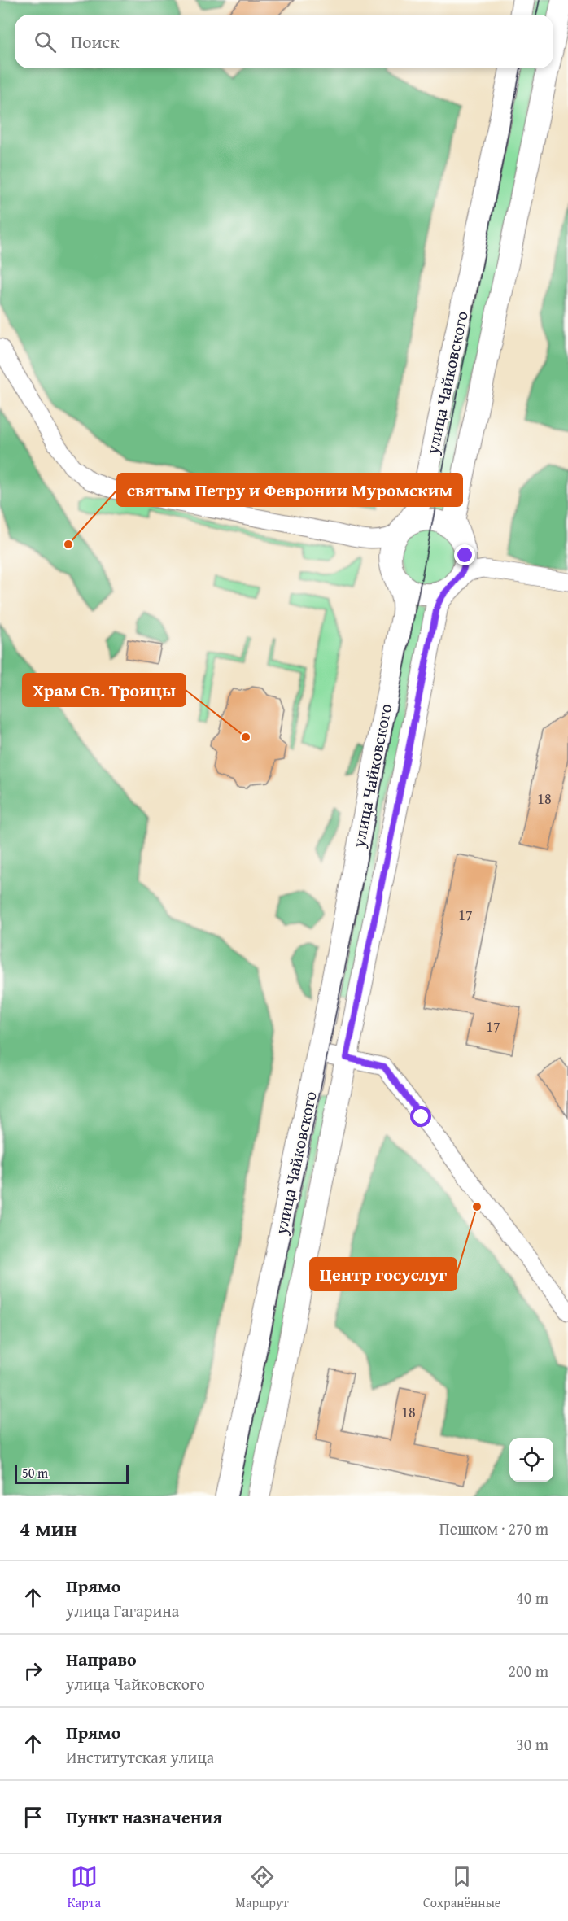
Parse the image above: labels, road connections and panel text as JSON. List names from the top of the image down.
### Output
{
  "streets": {
    "main road": ["улица Чайковского"]
  },
  "places": ["святым Петру и Февронии Муромским", "Храм Св. Троицы", "Центр госуслуг"],
  "house_numbers": [
    "18",
    "17",
    "17",
    "18"
  ],
  "scale_bar": "50 m",
  "page": {
    "search": "Поиск",
    "scale": "50 m",
    "heading": ["4 мин", "Пешком · 270 m"],
    "list": [
      ["Прямо", "улица Гагарина", "40 m"],
      ["Направо", "улица Чайковского", "200 m"],
      ["Прямо", "Институтская улица", "30 m"],
      "Пункт назначения"
    ],
    "nav": ["Карта", "Маршрут", "Сохранённые"]
  }
}
